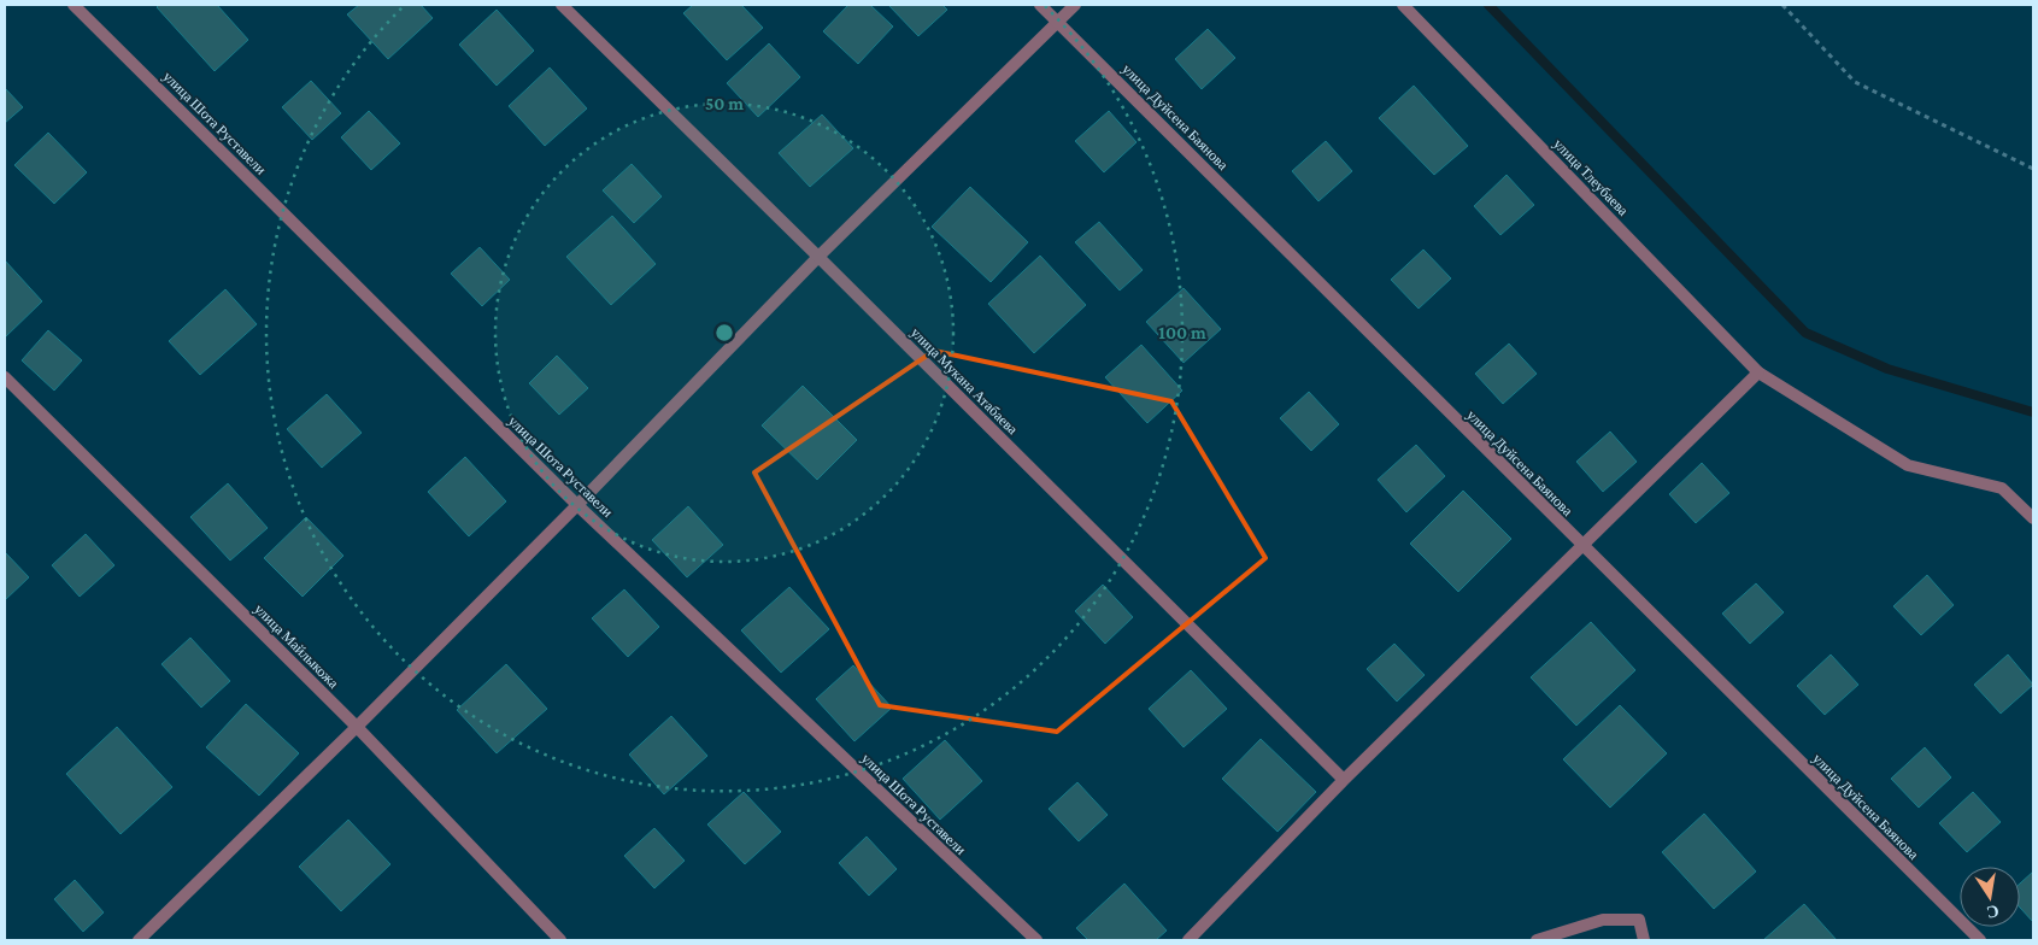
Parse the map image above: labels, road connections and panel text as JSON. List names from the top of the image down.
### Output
{
  "streets": {
    "street": [
      "улица Дуйсена Баянова",
      "улица Шота Руставели",
      "улица Тлеубаева",
      "улица Мукана Атабаева",
      "улица Майлыкожа"
    ]
  },
  "north": "bottom",
  "rings": ["50 m", "100 m"]
}
